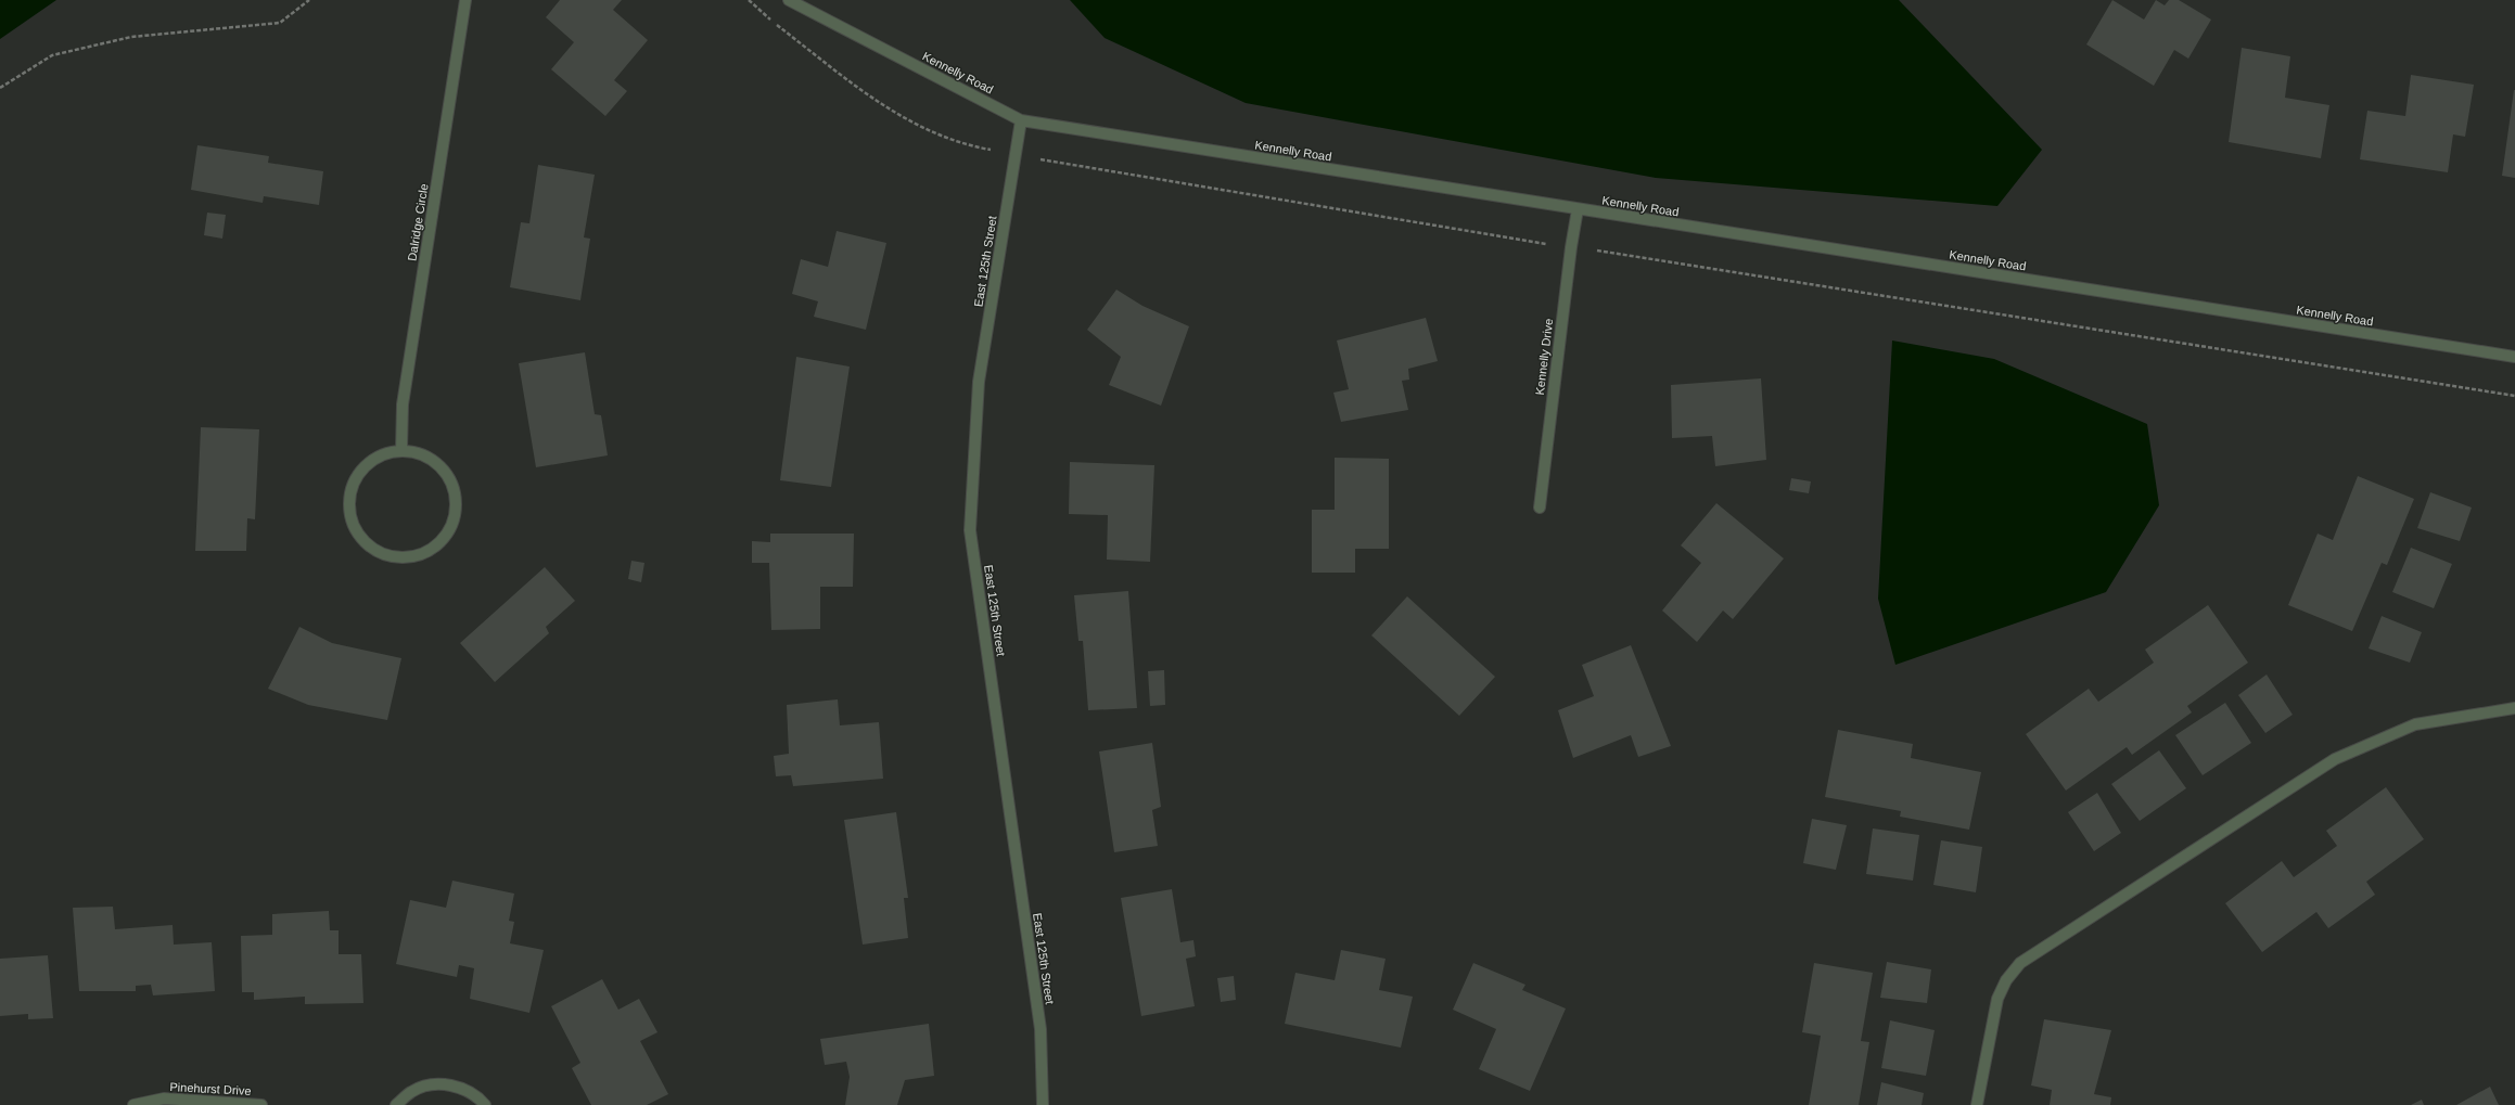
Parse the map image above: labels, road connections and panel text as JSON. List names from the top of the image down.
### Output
{
  "streets": {
    "street": [
      "Kennelly Road",
      "Dalridge Circle",
      "East 125th Street",
      "Kennelly Drive",
      "Pinehurst Drive"
    ]
  },
  "crossings": [
    ["Kennelly Road", "East 125th Street"],
    ["Kennelly Road", "Kennelly Drive"]
  ]
}
